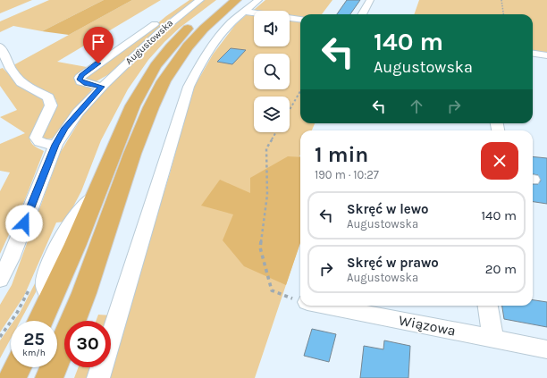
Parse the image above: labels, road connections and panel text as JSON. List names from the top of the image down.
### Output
{
  "streets": {
    "street": ["Augustowska", "Wiązowa"]
  },
  "page": {
    "turn": ["140 m", "Augustowska"],
    "heading": ["1 min", "190 m · 10:27"],
    "list": [
      {
        "name": "Skręć w lewo",
        "note": "Augustowska",
        "value": "140 m"
      },
      {
        "name": "Skręć w prawo",
        "note": "Augustowska",
        "value": "20 m"
      }
    ],
    "speed": "25 km/h",
    "limit": "30"
  }
}
